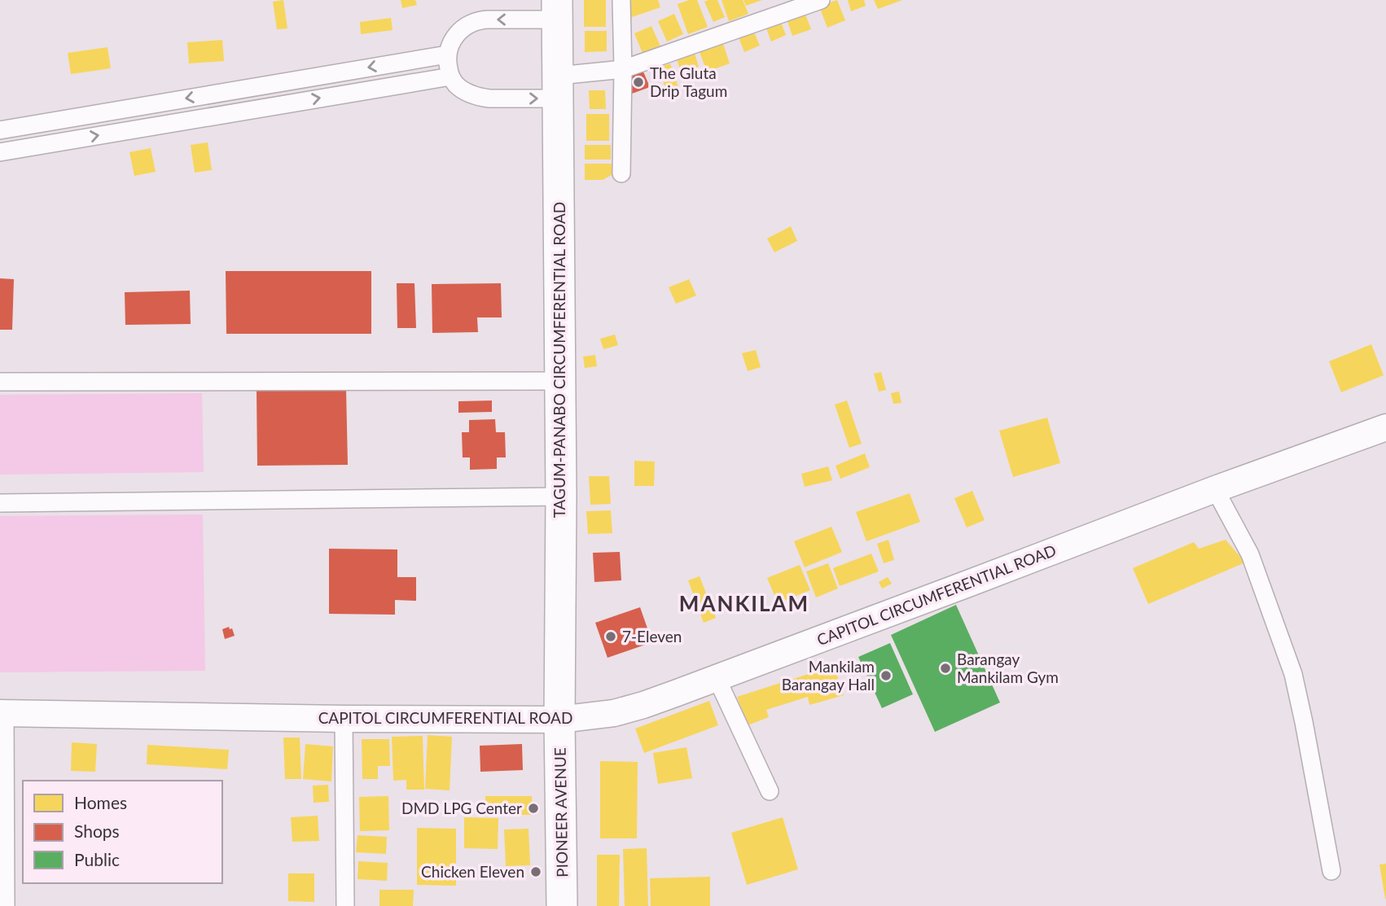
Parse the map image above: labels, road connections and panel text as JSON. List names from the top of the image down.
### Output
{
  "streets": {
    "highway": ["TAGUM-PANABO CIRCUMFERENTIAL ROAD", "PIONEER AVENUE"],
    "main road": ["CAPITOL CIRCUMFERENTIAL ROAD"]
  },
  "crossings": [
    ["TAGUM-PANABO CIRCUMFERENTIAL ROAD", "CAPITOL CIRCUMFERENTIAL ROAD"],
    ["TAGUM-PANABO CIRCUMFERENTIAL ROAD", "PIONEER AVENUE"],
    ["CAPITOL CIRCUMFERENTIAL ROAD", "PIONEER AVENUE"]
  ],
  "districts": ["MANKILAM"],
  "places": [
    "The Gluta Drip Tagum",
    "7-Eleven",
    "Barangay Mankilam Gym",
    "Mankilam Barangay Hall",
    "DMD LPG Center",
    "Chicken Eleven"
  ],
  "legend": ["Homes", "Shops", "Public"]
}
